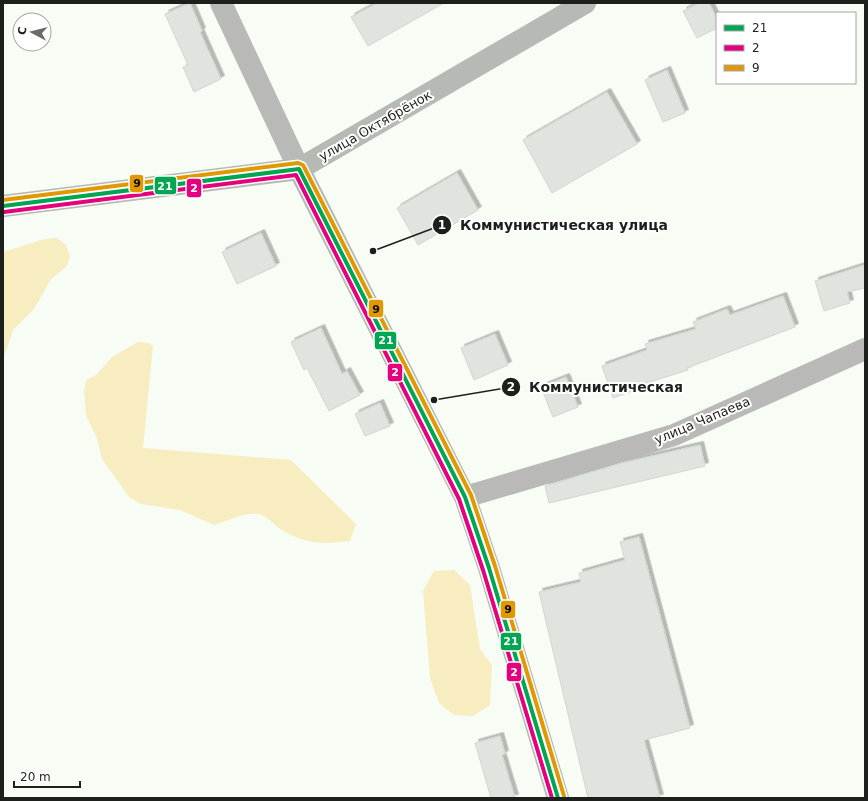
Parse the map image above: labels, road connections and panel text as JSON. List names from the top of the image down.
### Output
{
  "streets": {
    "street": ["улица Октябрёнок", "улица Чапаева"]
  },
  "places": ["Коммунистическая улица", "Коммунистическая"],
  "lines": ["transit line 9", "transit line 21", "transit line 2"],
  "legend": ["21", "2", "9"],
  "scale_bar": "20 m",
  "north": "left"
}
